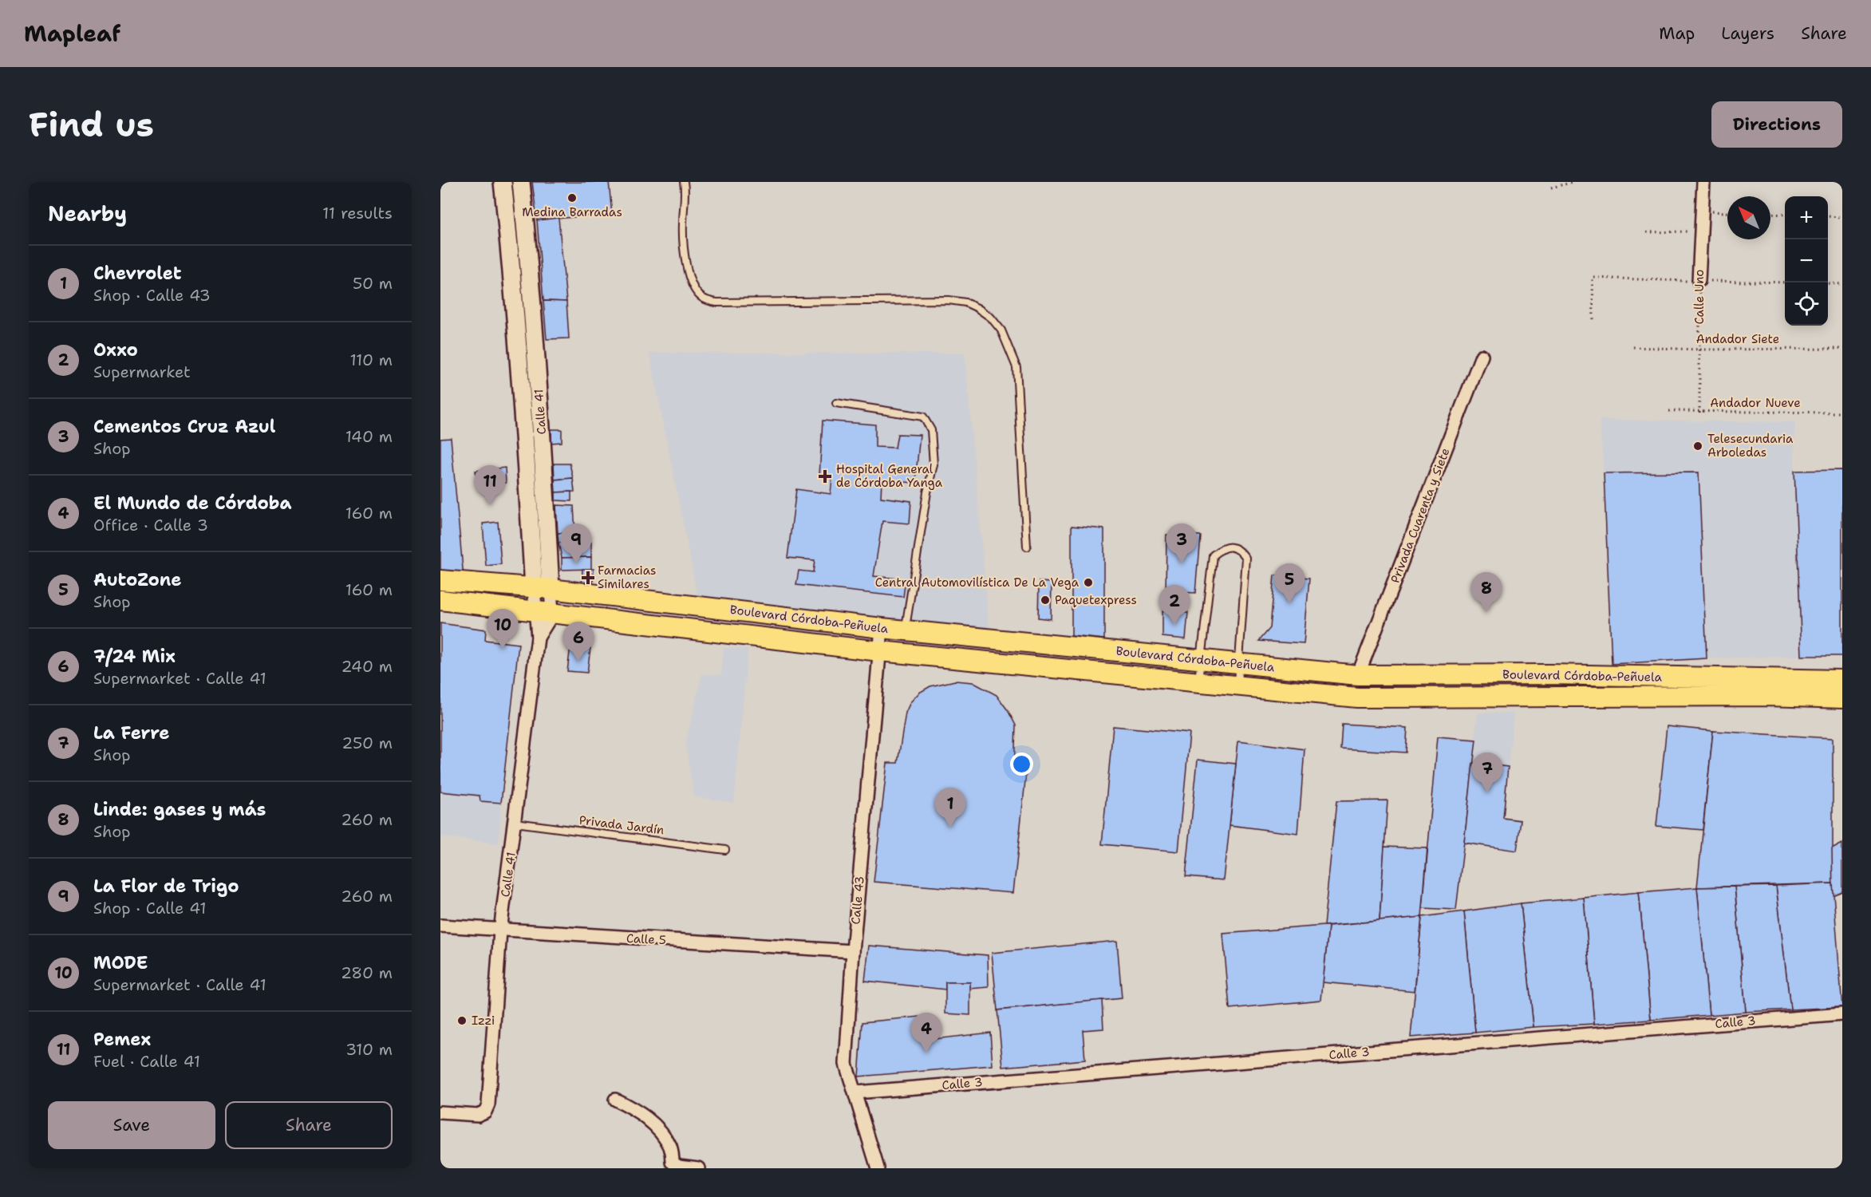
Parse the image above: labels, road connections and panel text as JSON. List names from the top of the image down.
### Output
{
  "streets": {
    "main road": ["Boulevard Córdoba-Peñuela"],
    "street": [
      "Calle Uno",
      "Calle 41",
      "Privada Cuarenta y Siete",
      "Calle 43",
      "Calle 5",
      "Calle 3"
    ],
    "lane": ["Privada Jardín"],
    "path": ["Andador Siete", "Andador Nueve"]
  },
  "crossings": [
    ["Calle Uno", "Andador Siete"],
    ["Calle Uno", "Andador Nueve"],
    ["Calle 41", "Boulevard Córdoba-Peñuela"],
    ["Calle 41", "Privada Jardín"],
    ["Calle 41", "Calle 5"],
    ["Privada Cuarenta y Siete", "Boulevard Córdoba-Peñuela"],
    ["Boulevard Córdoba-Peñuela", "Calle 43"],
    ["Calle 43", "Calle 5"],
    ["Calle 43", "Calle 3"]
  ],
  "places": {
    "other": [
      "Medina Barradas",
      "Telesecundaria Arboledas",
      "Central Automovilística De La Vega",
      "Paquetexpress",
      "Izzi"
    ],
    "health": ["Hospital General de Córdoba Yanga", "Farmacias Similares"]
  },
  "north": "top left",
  "page": {
    "header": "Mapleaf",
    "nav": ["Map", "Layers", "Share"],
    "buttons": [
      "Directions",
      ["Save", "Share"]
    ],
    "title": "Find us",
    "heading": ["Nearby", "11 results"],
    "map_buttons": ["+", "−"],
    "list": [
      {
        "mark": "1",
        "name": "Chevrolet",
        "note": "Shop · Calle 43",
        "value": "50 m"
      },
      {
        "mark": "2",
        "name": "Oxxo",
        "note": "Supermarket",
        "value": "110 m"
      },
      {
        "mark": "3",
        "name": "Cementos Cruz Azul",
        "note": "Shop",
        "value": "140 m"
      },
      {
        "mark": "4",
        "name": "El Mundo de Córdoba",
        "note": "Office · Calle 3",
        "value": "160 m"
      },
      {
        "mark": "5",
        "name": "AutoZone",
        "note": "Shop",
        "value": "160 m"
      },
      {
        "mark": "6",
        "name": "7/24 Mix",
        "note": "Supermarket · Calle 41",
        "value": "240 m"
      },
      {
        "mark": "7",
        "name": "La Ferre",
        "note": "Shop",
        "value": "250 m"
      },
      {
        "mark": "8",
        "name": "Linde: gases y más",
        "note": "Shop",
        "value": "260 m"
      },
      {
        "mark": "9",
        "name": "La Flor de Trigo",
        "note": "Shop · Calle 41",
        "value": "260 m"
      },
      {
        "mark": "10",
        "name": "MODE",
        "note": "Supermarket · Calle 41",
        "value": "280 m"
      },
      {
        "mark": "11",
        "name": "Pemex",
        "note": "Fuel · Calle 41",
        "value": "310 m"
      }
    ],
    "pins": [
      "11",
      "3",
      "9",
      "5",
      "8",
      "2",
      "10",
      "6",
      "7",
      "1",
      "4"
    ]
  }
}
